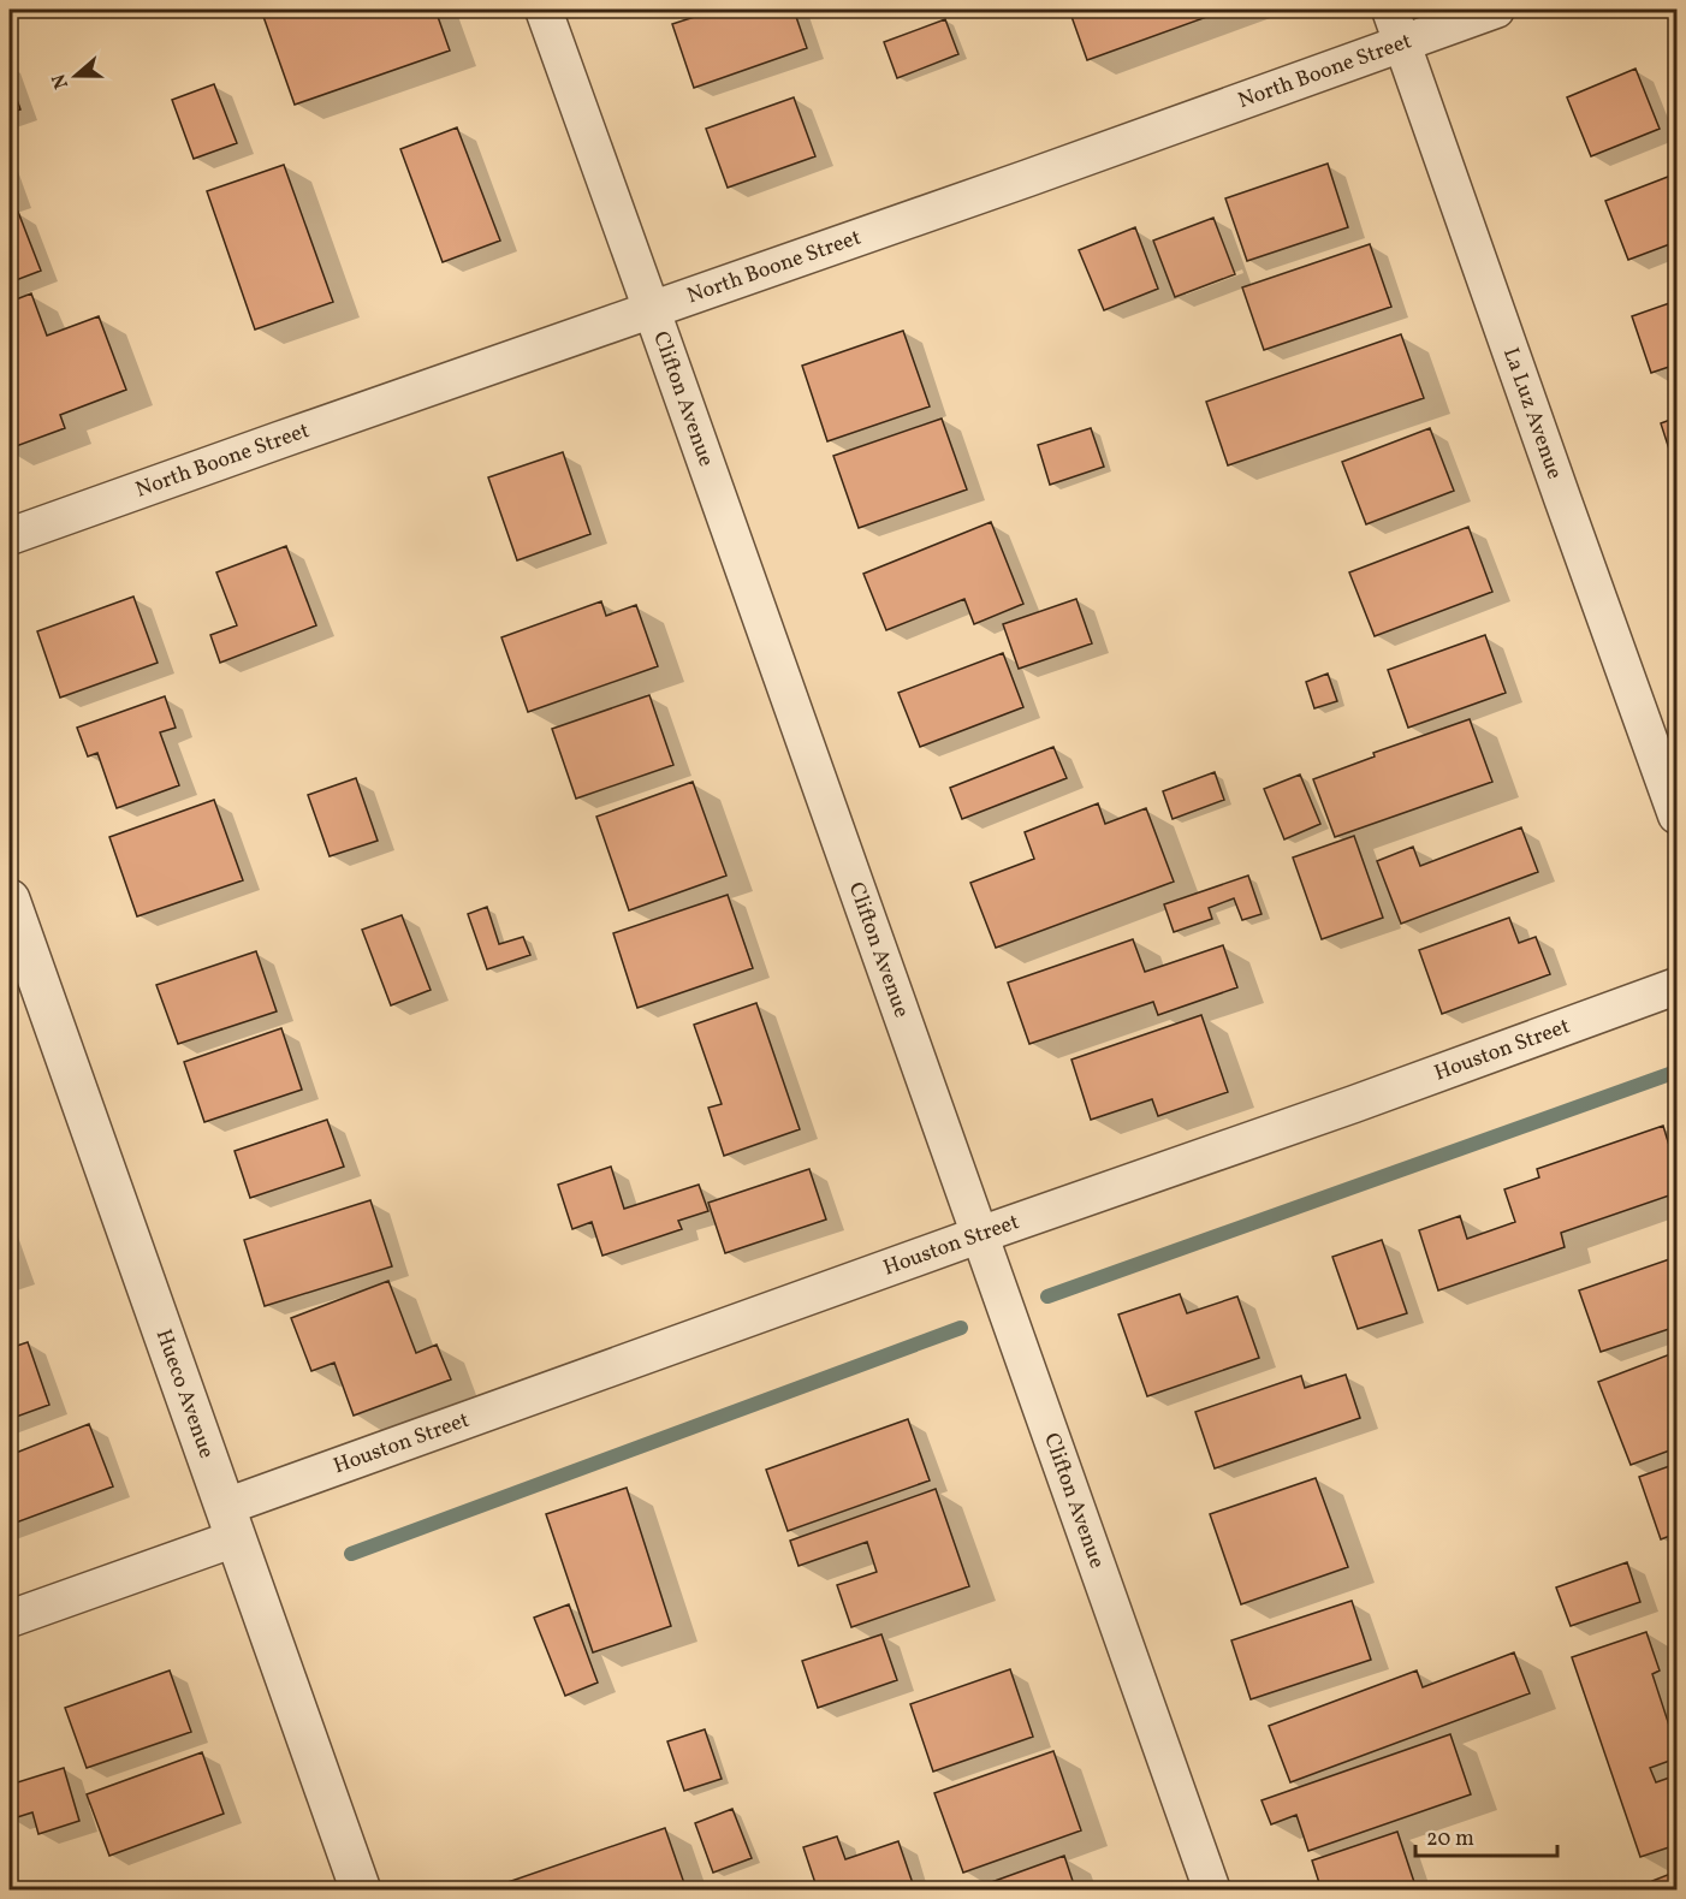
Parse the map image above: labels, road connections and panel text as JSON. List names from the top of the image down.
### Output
{
  "streets": {
    "street": [
      "North Boone Street",
      "Clifton Avenue",
      "La Luz Avenue",
      "Houston Street",
      "Hueco Avenue"
    ]
  },
  "crossings": [
    ["North Boone Street", "Clifton Avenue"],
    ["North Boone Street", "La Luz Avenue"],
    ["Clifton Avenue", "Houston Street"],
    ["Houston Street", "Hueco Avenue"]
  ],
  "scale_bar": "20 m",
  "north": "left"
}
